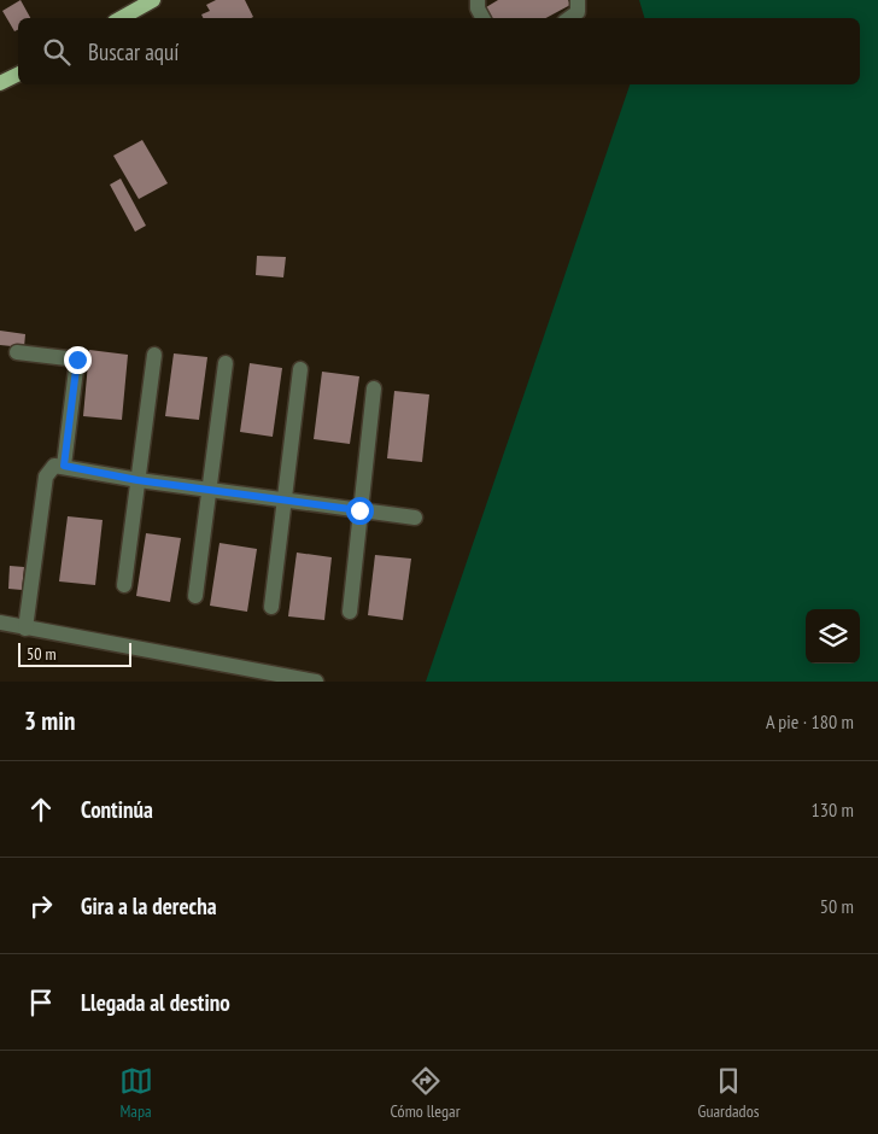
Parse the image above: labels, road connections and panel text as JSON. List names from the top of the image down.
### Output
{
  "scale_bar": "50 m",
  "page": {
    "search": "Buscar aquí",
    "scale": "50 m",
    "heading": ["3 min", "A pie · 180 m"],
    "list": [
      ["Continúa", "130 m"],
      ["Gira a la derecha", "50 m"],
      "Llegada al destino"
    ],
    "nav": ["Mapa", "Cómo llegar", "Guardados"]
  }
}
